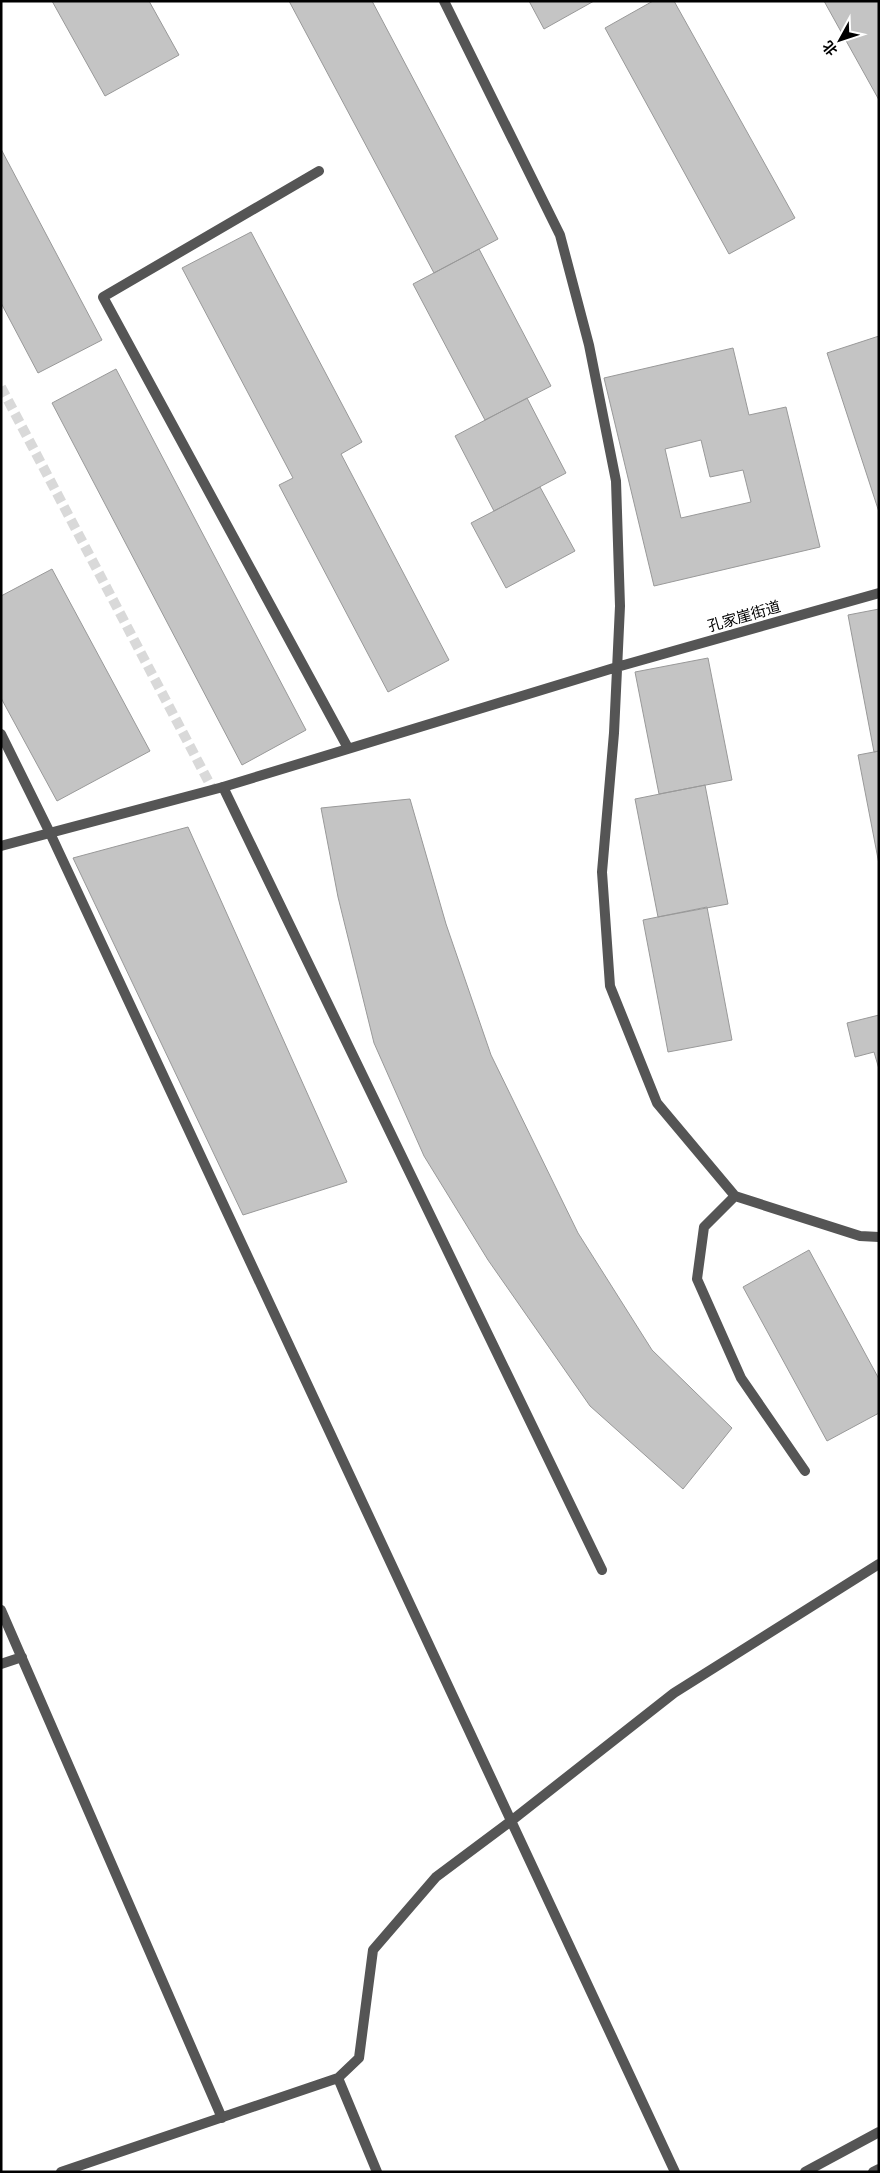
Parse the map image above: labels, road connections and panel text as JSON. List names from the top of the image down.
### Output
{
  "streets": {
    "street": ["孔家崖街道"]
  },
  "north": "bottom left"
}
